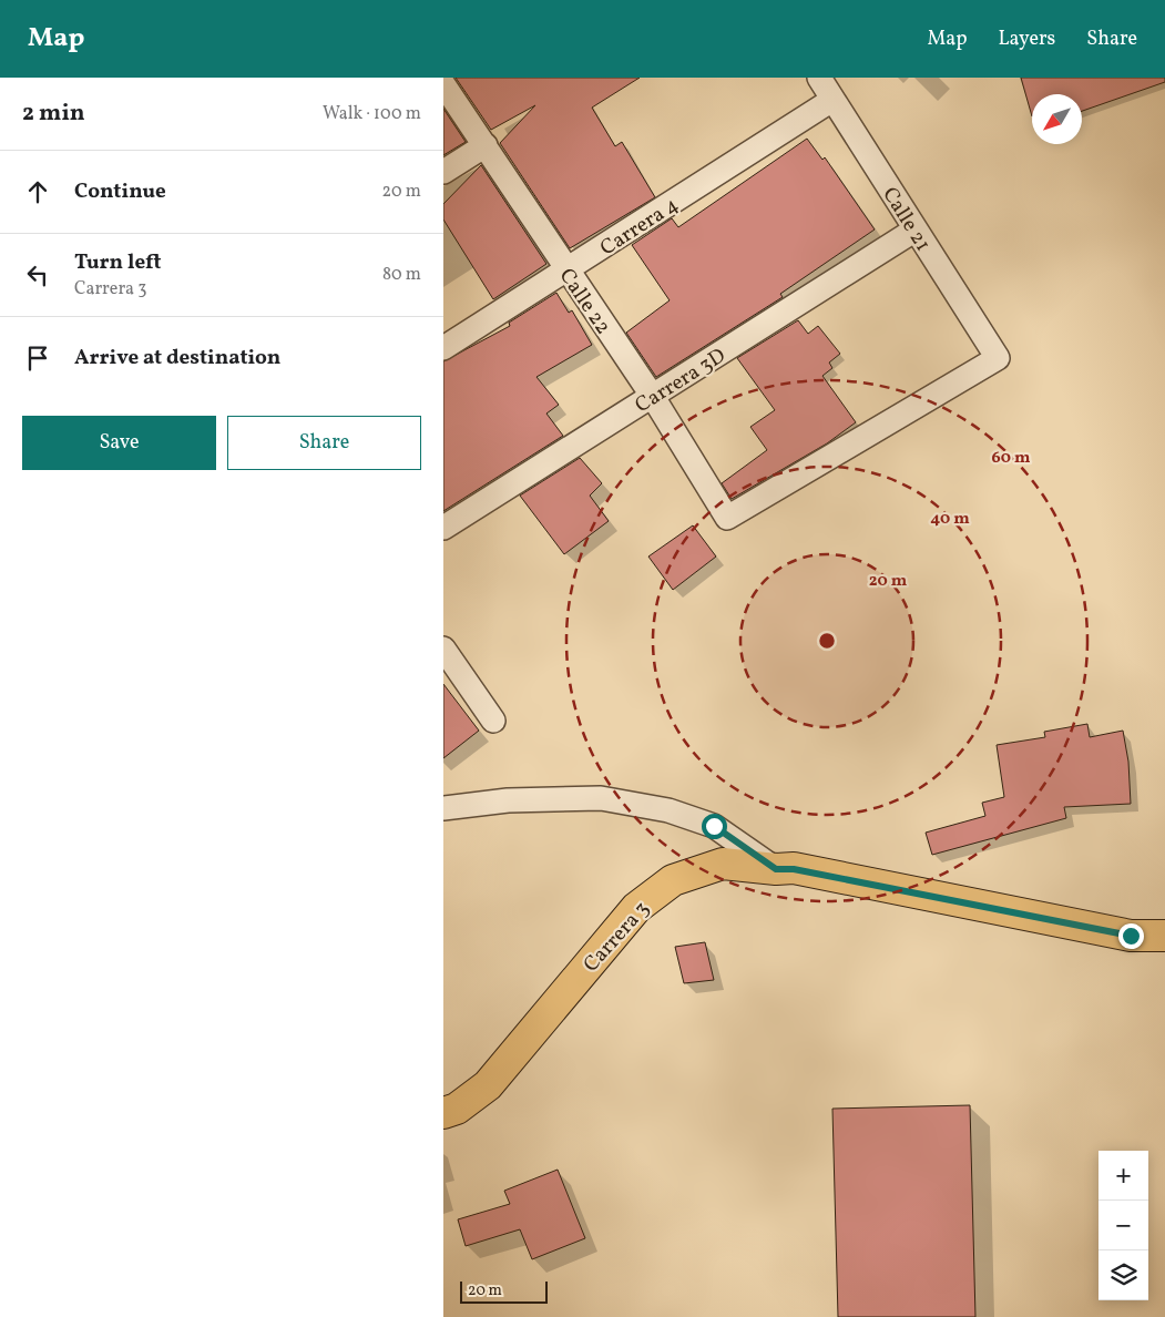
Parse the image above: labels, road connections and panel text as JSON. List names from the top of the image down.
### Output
{
  "streets": {
    "main road": ["Carrera 3"],
    "street": [
      "Calle 21",
      "Carrera 4",
      "Calle 22",
      "Carrera 3D"
    ]
  },
  "crossings": [
    ["Calle 21", "Carrera 4"],
    ["Calle 21", "Calle 22"],
    ["Calle 21", "Carrera 3D"],
    ["Carrera 4", "Calle 22"],
    ["Calle 22", "Carrera 3D"]
  ],
  "scale_bar": "20 m",
  "north": "bottom left",
  "page": {
    "header": "Map",
    "nav": ["Map", "Layers", "Share"],
    "heading": ["2 min", "Walk · 100 m"],
    "list": [
      ["Continue", "20 m"],
      ["Turn left", "Carrera 3", "80 m"],
      "Arrive at destination"
    ],
    "buttons": ["Save", "Share"],
    "map_buttons": ["+", "−"],
    "scale": "20 m"
  },
  "rings": ["60 m", "40 m", "20 m"]
}
